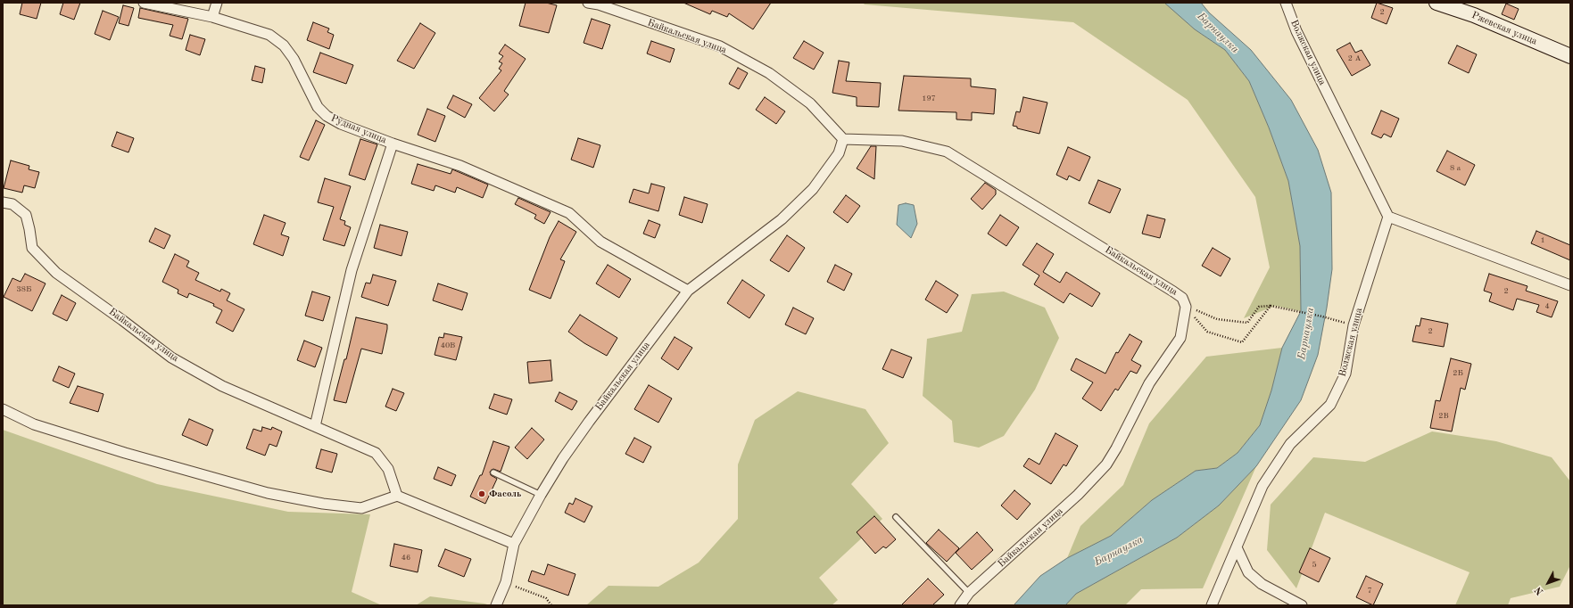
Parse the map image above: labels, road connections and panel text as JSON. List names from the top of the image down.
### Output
{
  "streets": {
    "main road": ["Ржевская улица"],
    "street": ["Байкальская улица", "Волжская улица", "Рудная улица"]
  },
  "crossings": [
    ["Байкальская улица", "Рудная улица"]
  ],
  "water": ["Барнаулка"],
  "places": ["Фасоль"],
  "house_numbers": [
    "2",
    "2 А",
    "197",
    "8 а",
    "1",
    "38Б",
    "2",
    "4",
    "2",
    "40В",
    "2Б",
    "2В",
    "46",
    "5",
    "7"
  ],
  "north": "bottom left"
}
